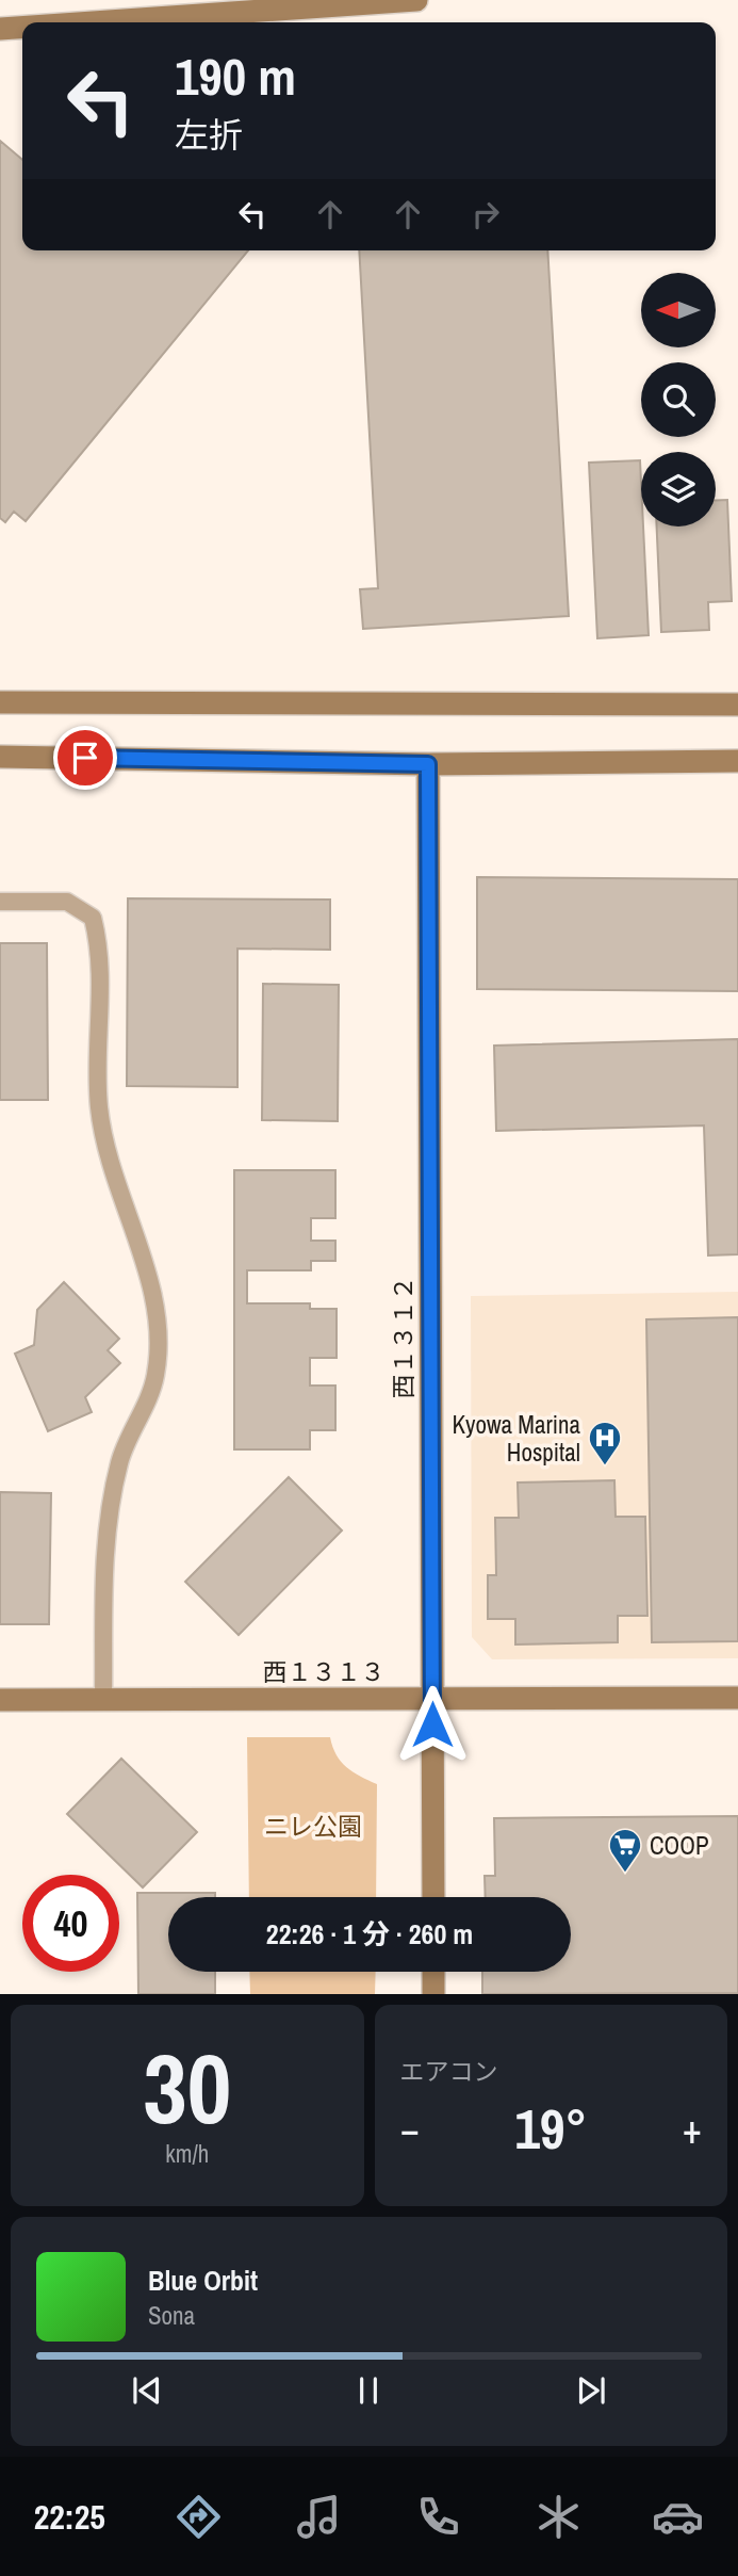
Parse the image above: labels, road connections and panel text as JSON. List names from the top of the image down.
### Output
{
  "streets": {
    "street": ["西１３１２", "西１３１３"]
  },
  "crossings": [
    ["西１３１２", "西１３１３"]
  ],
  "parks": ["ニレ公園"],
  "places": {
    "hospital": ["Kyowa Marina Hospital"],
    "supermarket": ["COOP"]
  },
  "north": "left",
  "page": {
    "turn": ["190 m", "左折"],
    "limit": "40",
    "trip": "22:26 · 1 分 · 260 m",
    "tile": [
      ["30", "km/h"],
      "エアコン"
    ],
    "heat": ["−", "19°", "+"],
    "song": ["Blue Orbit", "Sona"],
    "tabs": "22:25"
  }
}
